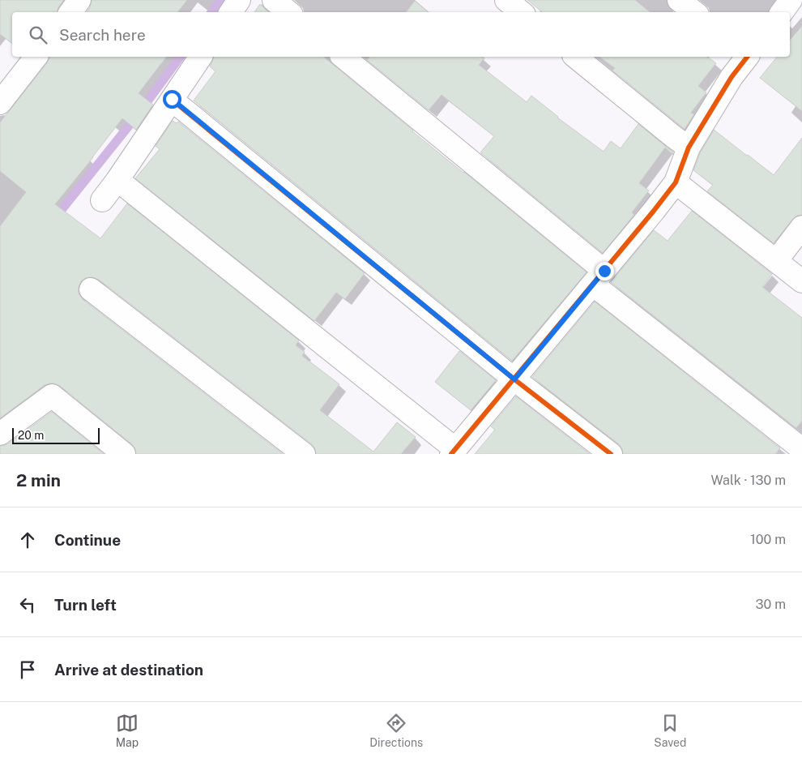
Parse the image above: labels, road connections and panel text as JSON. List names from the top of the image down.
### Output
{
  "scale_bar": "20 m",
  "page": {
    "search": "Search here",
    "scale": "20 m",
    "heading": ["2 min", "Walk · 130 m"],
    "list": [
      ["Continue", "100 m"],
      ["Turn left", "30 m"],
      "Arrive at destination"
    ],
    "nav": ["Map", "Directions", "Saved"]
  }
}
